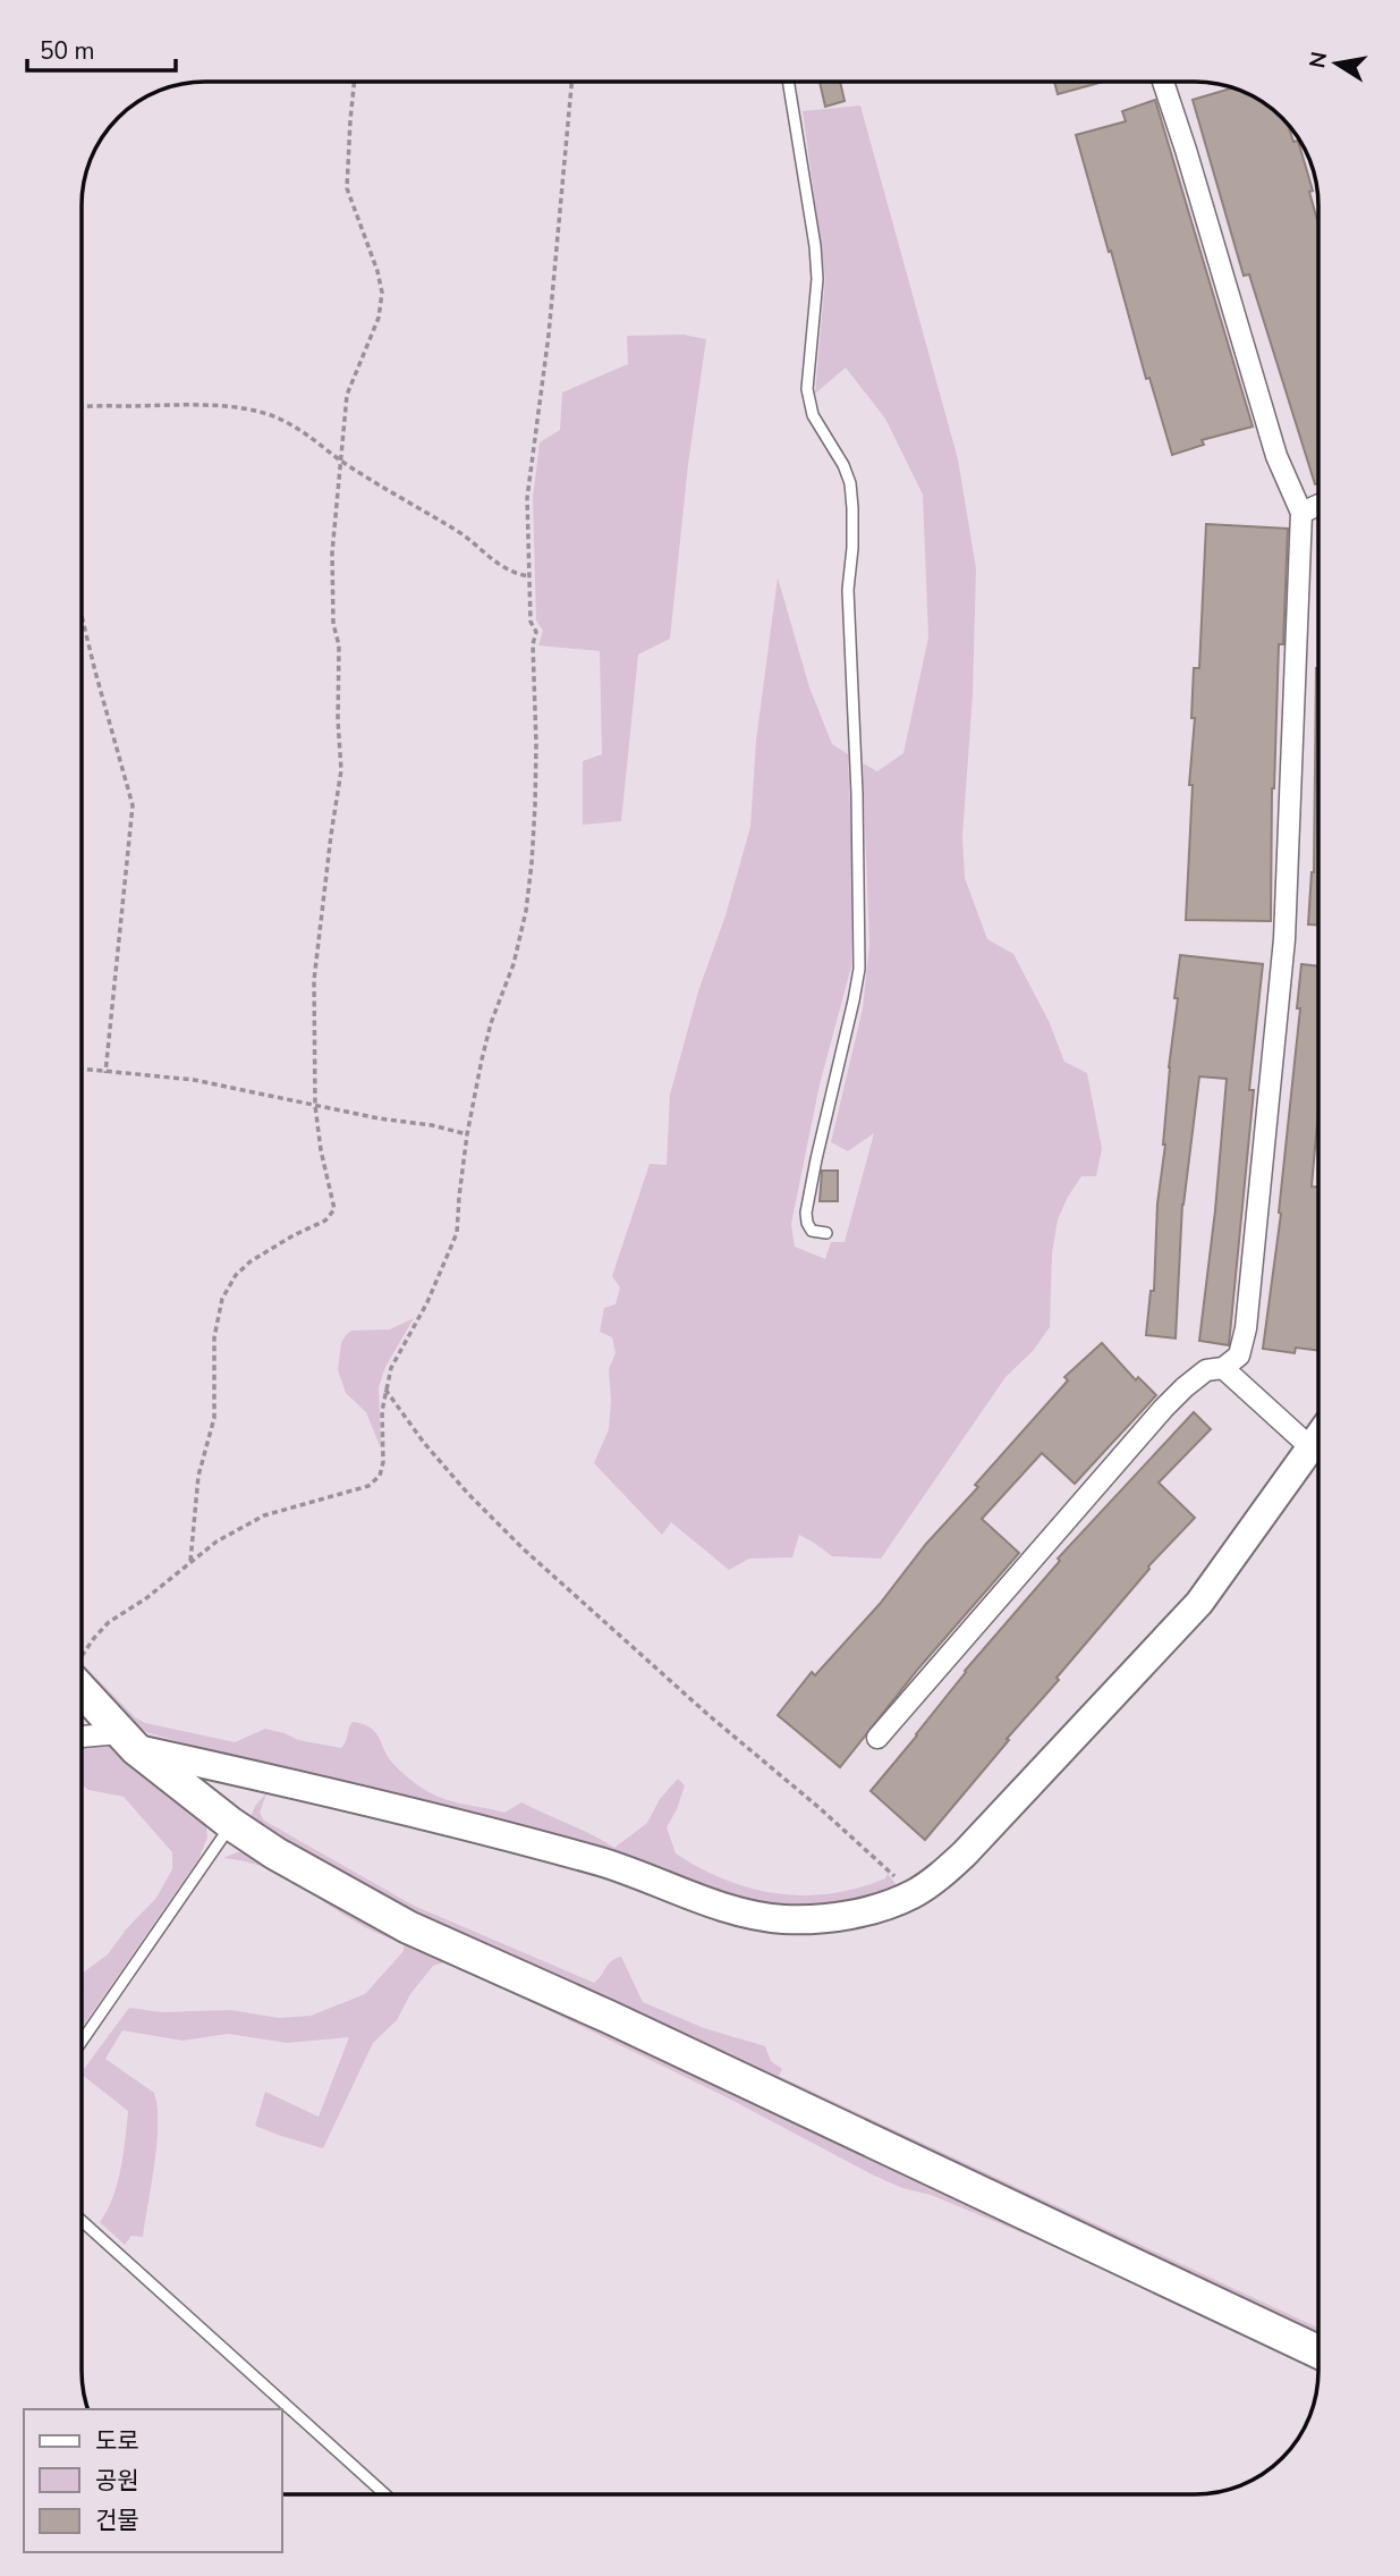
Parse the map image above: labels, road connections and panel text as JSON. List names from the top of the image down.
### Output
{
  "legend": ["도로", "공원", "건물"],
  "scale_bar": "50 m",
  "north": "left"
}
